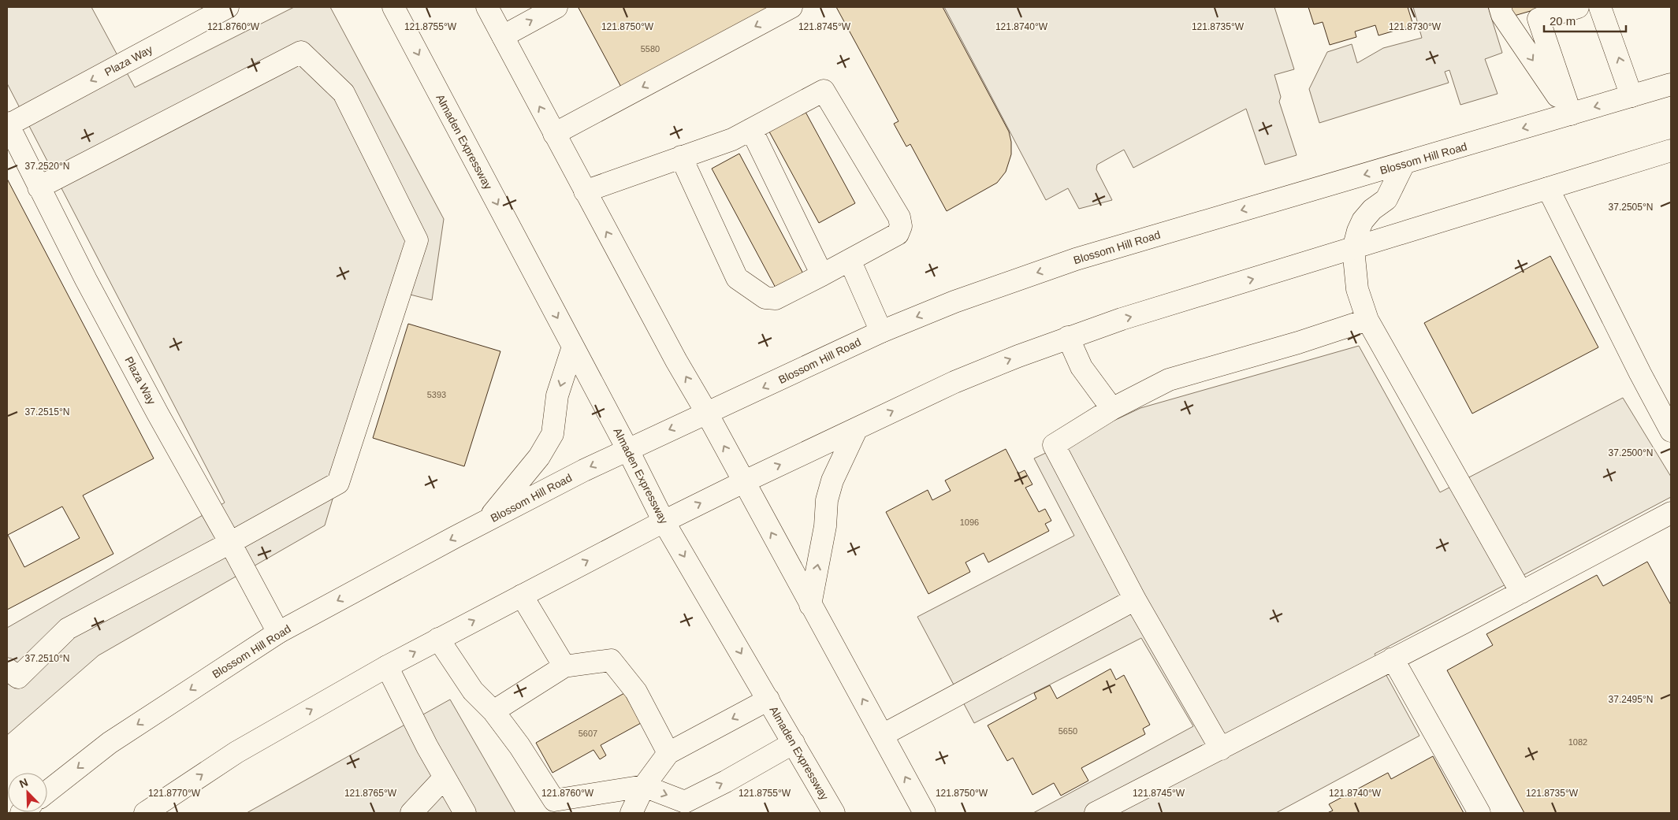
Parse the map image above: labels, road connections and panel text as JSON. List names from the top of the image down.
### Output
{
  "streets": {
    "main road": ["Plaza Way", "Almaden Expressway", "Blossom Hill Road"]
  },
  "crossings": [
    ["Plaza Way", "Blossom Hill Road"],
    ["Almaden Expressway", "Blossom Hill Road"]
  ],
  "house_numbers": [
    "5580",
    "5393",
    "1096",
    "5650",
    "5607",
    "1082"
  ],
  "scale_bar": "20 m",
  "north": "top left",
  "coordinates": [
    "121.8760°W",
    "121.8755°W",
    "121.8750°W",
    "121.8745°W",
    "121.8740°W",
    "121.8735°W",
    "121.8730°W",
    "37.2520°N",
    "37.2505°N",
    "37.2515°N",
    "37.2500°N",
    "37.2510°N",
    "37.2495°N",
    "121.8770°W",
    "121.8765°W"
  ]
}
